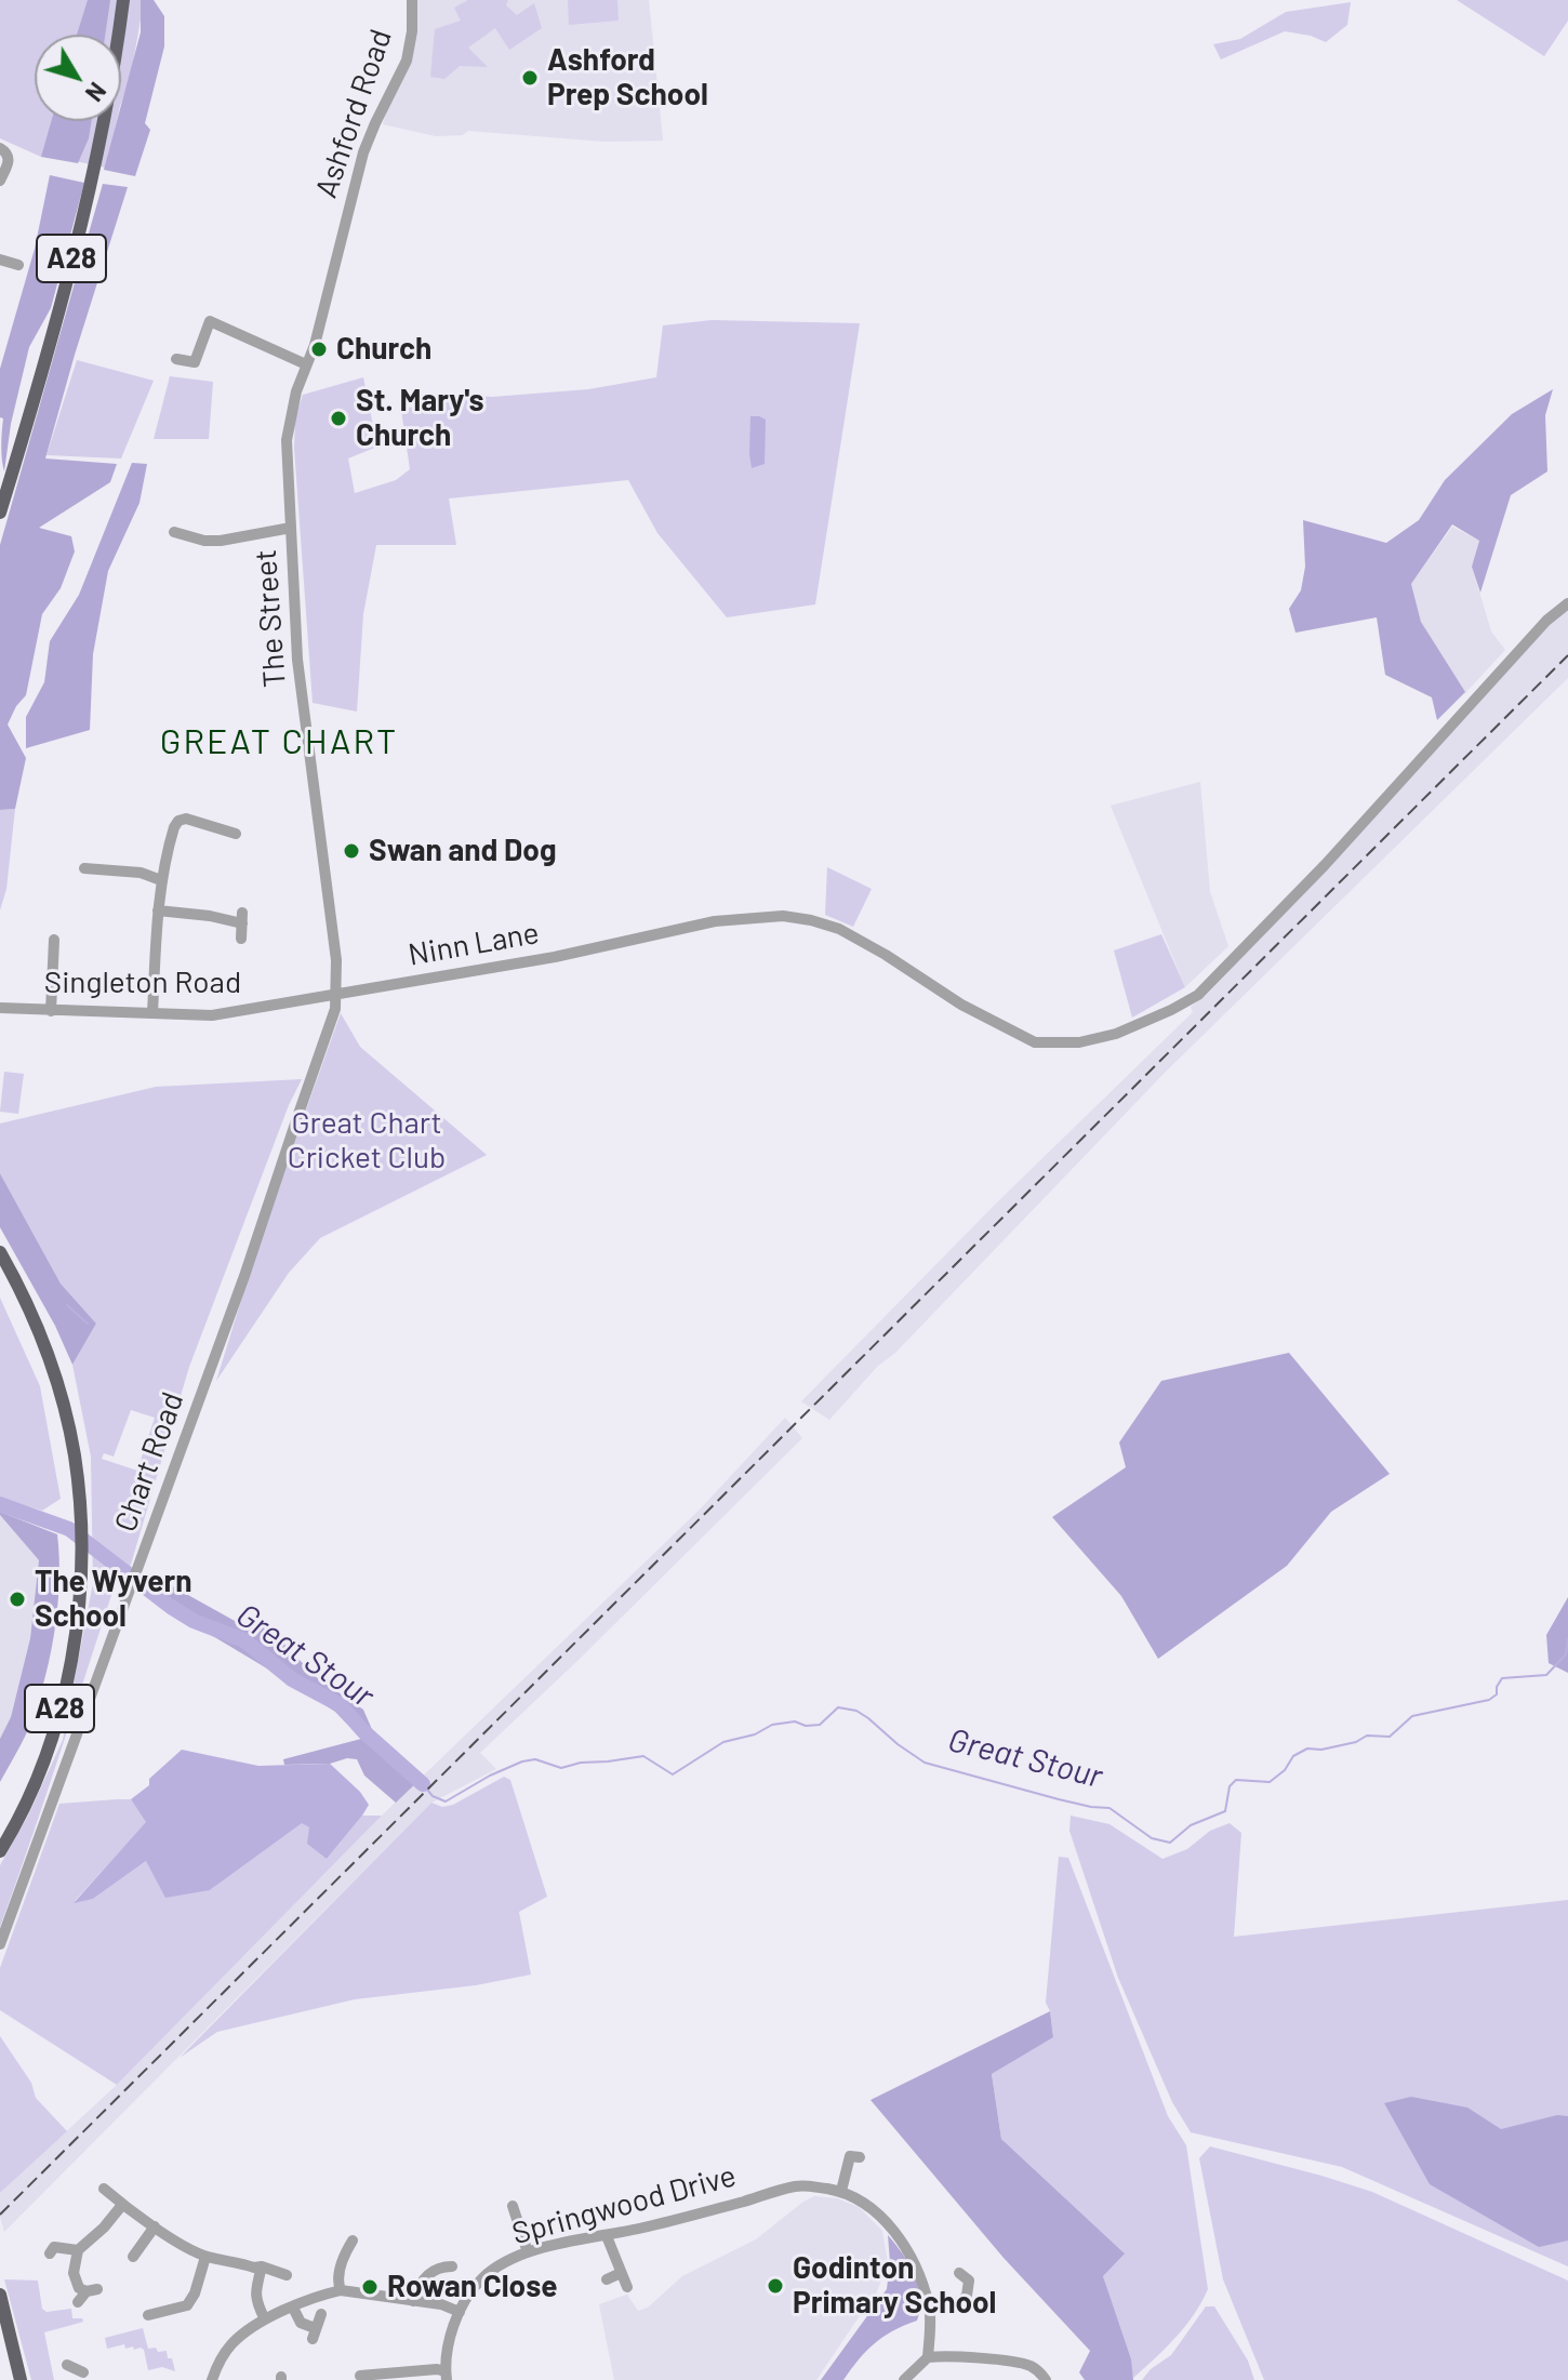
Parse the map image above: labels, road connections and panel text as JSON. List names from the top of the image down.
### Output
{
  "streets": {
    "main road": ["A28"],
    "street": [
      "Ashford Road",
      "The Street",
      "Ninn Lane",
      "Singleton Road",
      "Chart Road",
      "Springwood Drive"
    ]
  },
  "crossings": [
    ["Ashford Road", "The Street"],
    ["The Street", "Ninn Lane"],
    ["The Street", "Singleton Road"],
    ["The Street", "Chart Road"],
    ["Ninn Lane", "Singleton Road"],
    ["Ninn Lane", "Chart Road"],
    ["Singleton Road", "Chart Road"]
  ],
  "districts": ["GREAT CHART"],
  "water": ["Great Stour"],
  "parks": ["Great Chart Cricket Club"],
  "places": [
    "Ashford Prep School",
    "Church",
    "St. Mary's Church",
    "Swan and Dog",
    "The Wyvern School",
    "Godinton Primary School",
    "Rowan Close"
  ],
  "north": "bottom right"
}
